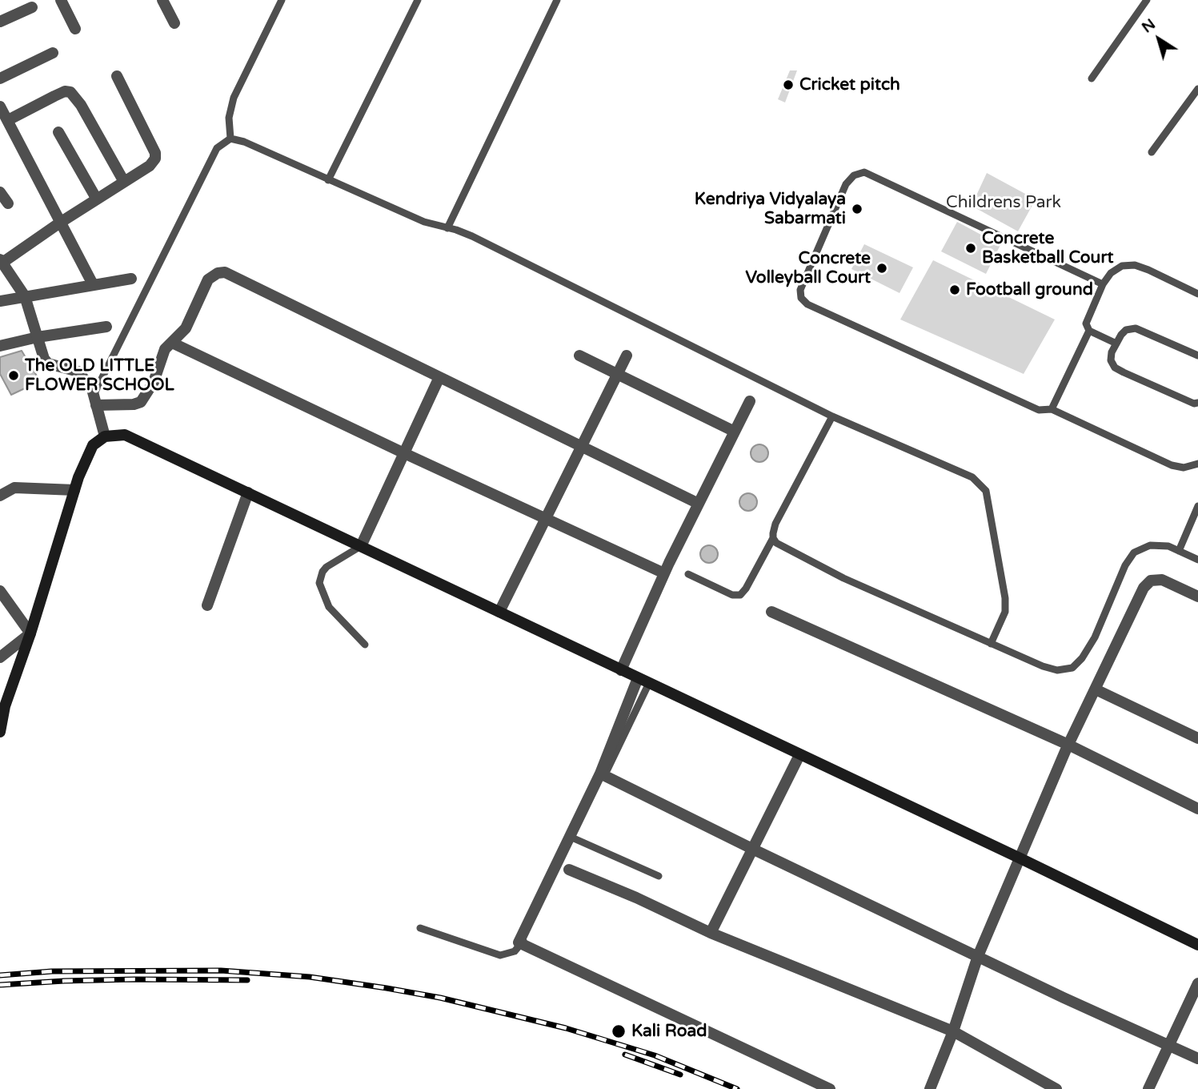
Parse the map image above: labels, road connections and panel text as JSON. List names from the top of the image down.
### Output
{
  "parks": ["Childrens Park"],
  "places": [
    "Cricket pitch",
    "Kendriya Vidyalaya Sabarmati",
    "Concrete Basketball Court",
    "Concrete Volleyball Court",
    "Football ground",
    "The OLD LITTLE FLOWER SCHOOL",
    "Kali Road"
  ],
  "north": "top left"
}
